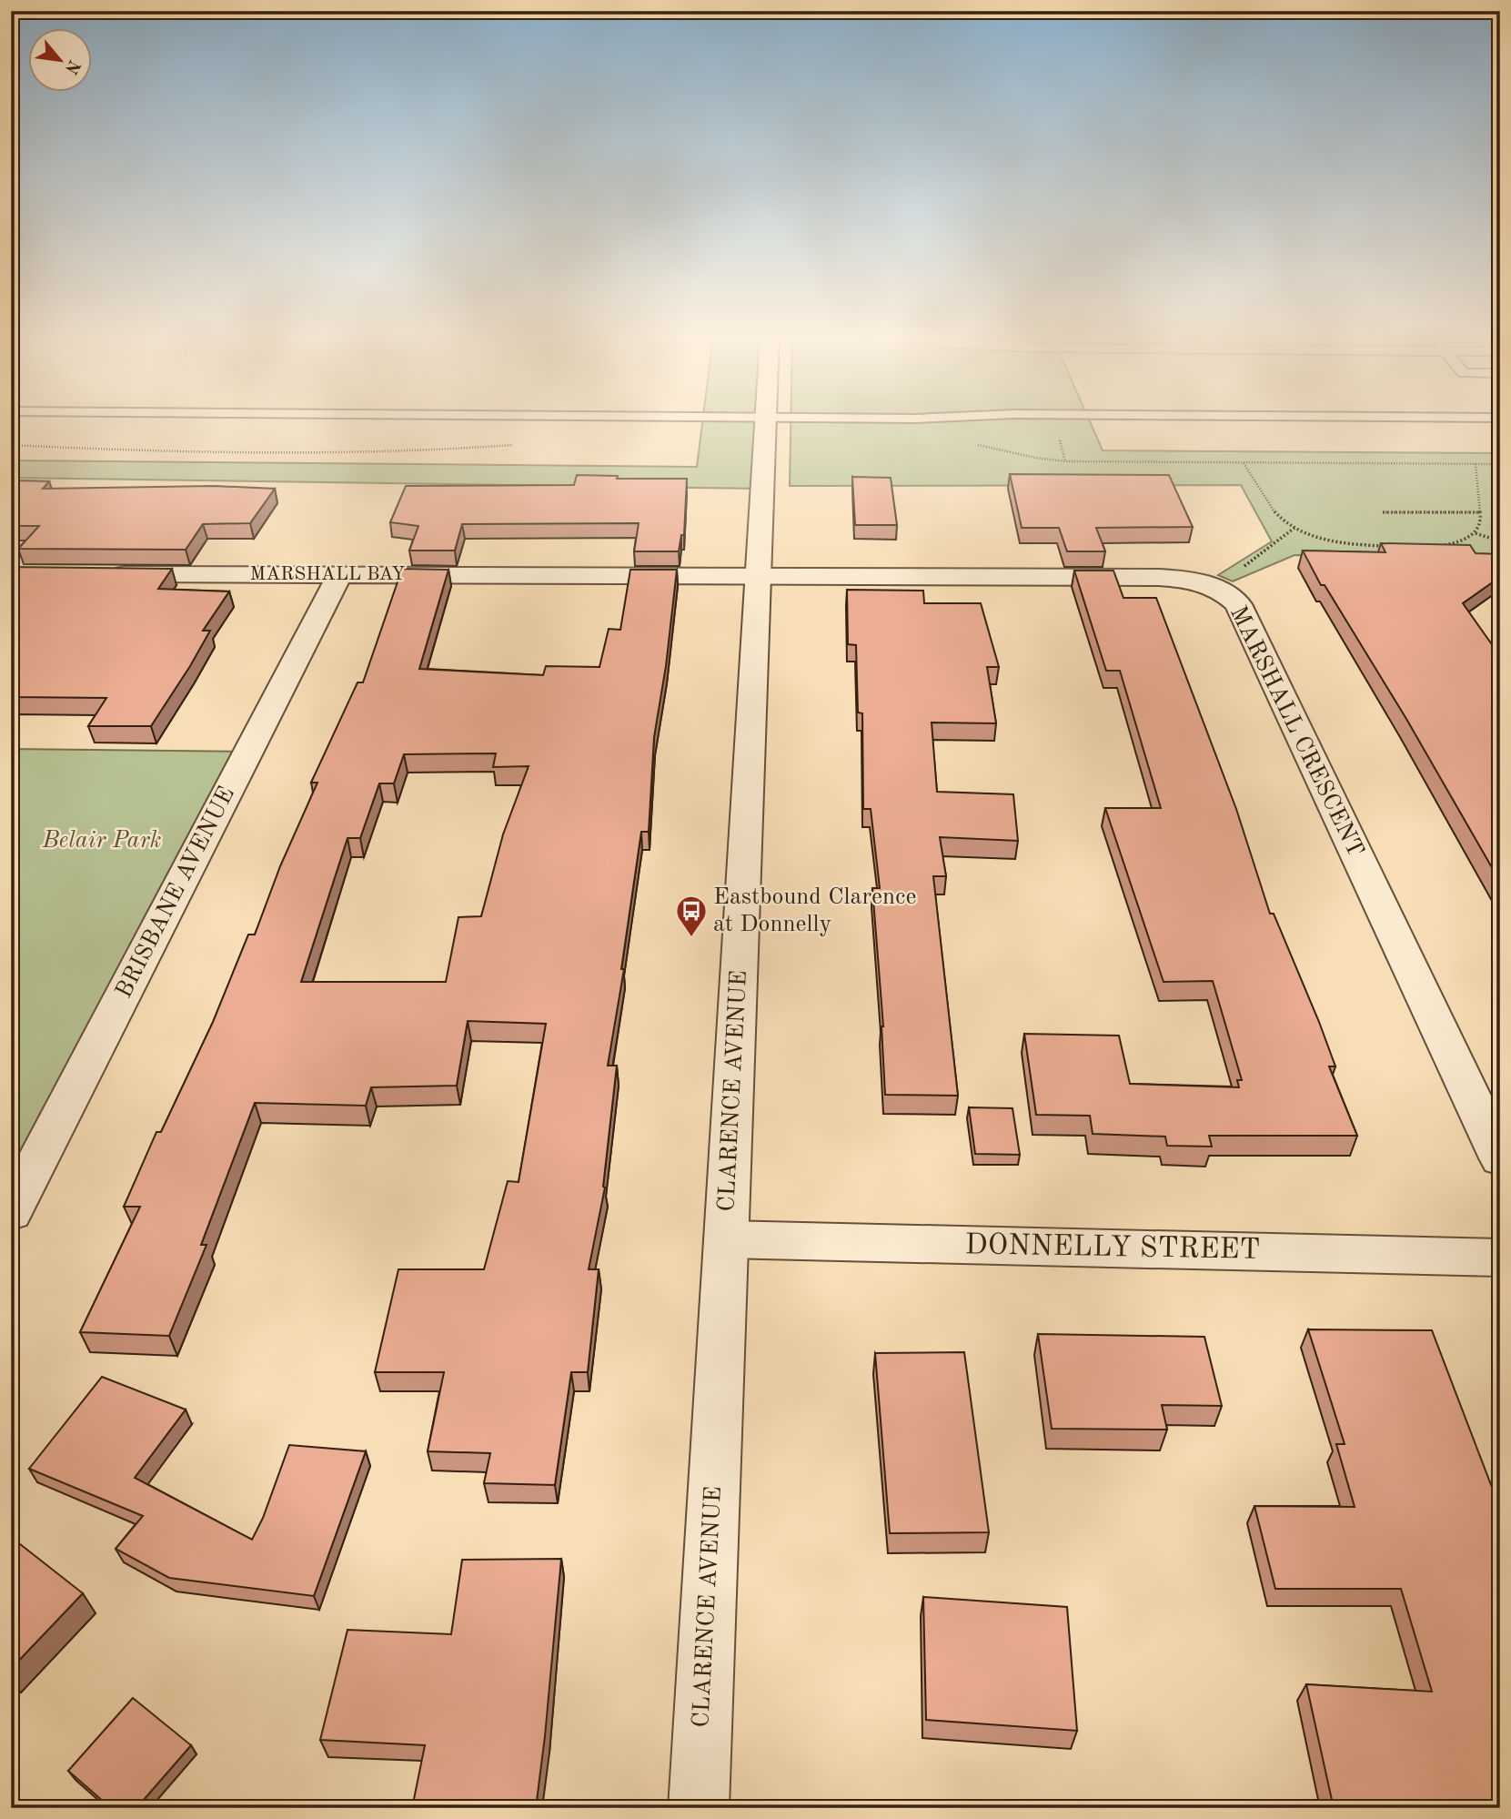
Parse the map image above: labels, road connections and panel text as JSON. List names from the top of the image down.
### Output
{
  "streets": {
    "street": [
      "MARSHALL BAY",
      "MARSHALL CRESCENT",
      "BRISBANE AVENUE",
      "CLARENCE AVENUE",
      "DONNELLY STREET"
    ]
  },
  "crossings": [
    ["MARSHALL BAY", "MARSHALL CRESCENT"],
    ["MARSHALL BAY", "BRISBANE AVENUE"],
    ["MARSHALL BAY", "CLARENCE AVENUE"],
    ["MARSHALL CRESCENT", "CLARENCE AVENUE"],
    ["CLARENCE AVENUE", "DONNELLY STREET"]
  ],
  "parks": ["Belair Park"],
  "places": {
    "bus stop": ["Eastbound Clarence at Donnelly"]
  },
  "north": "bottom right"
}
